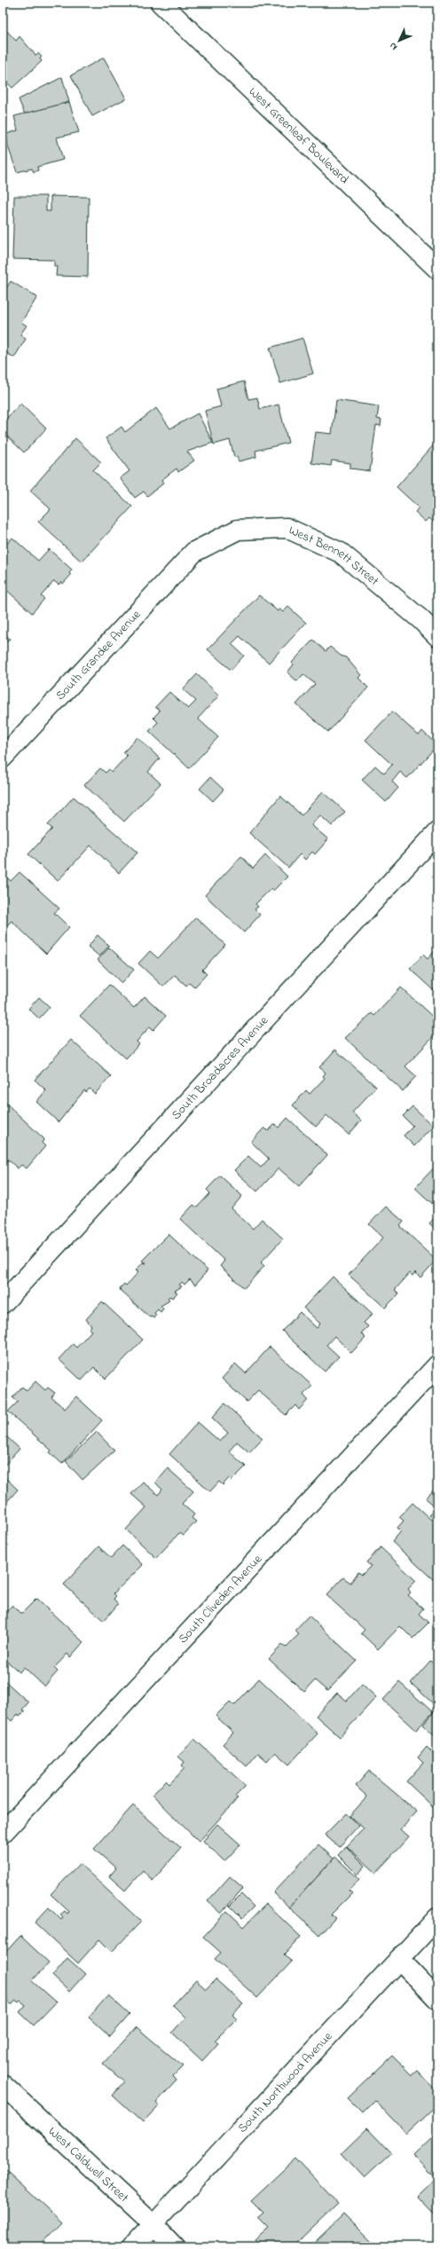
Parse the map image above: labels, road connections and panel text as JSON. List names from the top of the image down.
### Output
{
  "streets": {
    "street": [
      "West Greenleaf Boulevard",
      "West Bennett Street",
      "South Grandee Avenue",
      "South Broadacres Avenue",
      "South Cliveden Avenue",
      "South Northwood Avenue",
      "West Caldwell Street"
    ]
  },
  "crossings": [
    ["West Bennett Street", "South Grandee Avenue"],
    ["South Northwood Avenue", "West Caldwell Street"]
  ],
  "north": "bottom left"
}
